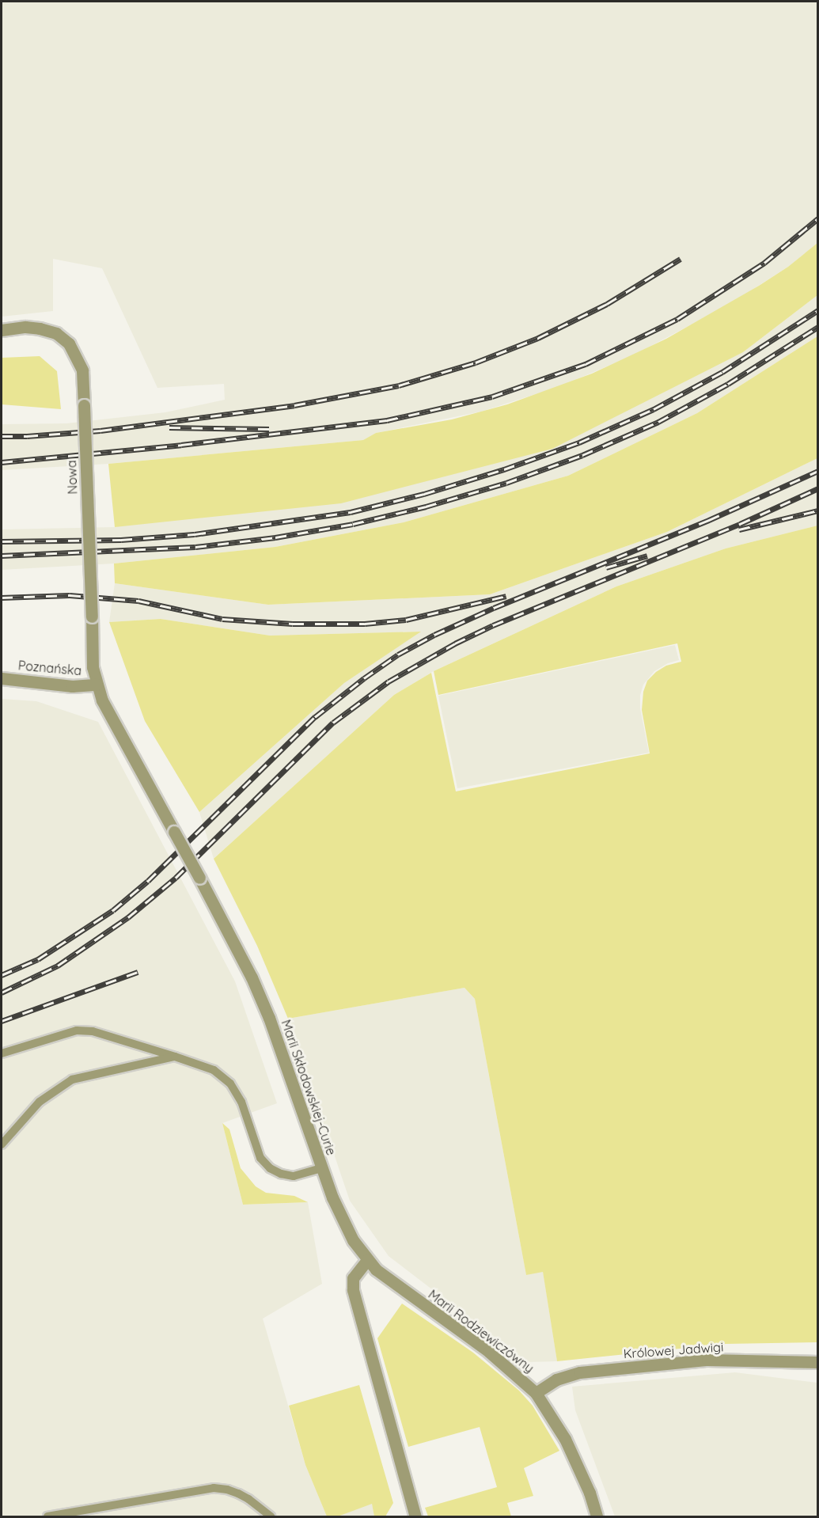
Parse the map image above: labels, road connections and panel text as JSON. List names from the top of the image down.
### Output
{
  "streets": {
    "street": [
      "Nowa",
      "Poznańska",
      "Marii Skłodowskiej-Curie",
      "Marii Rodziewiczówny",
      "Królowej Jadwigi"
    ]
  },
  "crossings": [
    ["Nowa", "Poznańska"],
    ["Nowa", "Marii Skłodowskiej-Curie"],
    ["Poznańska", "Marii Skłodowskiej-Curie"],
    ["Marii Skłodowskiej-Curie", "Marii Rodziewiczówny"],
    ["Marii Rodziewiczówny", "Królowej Jadwigi"]
  ]
}
